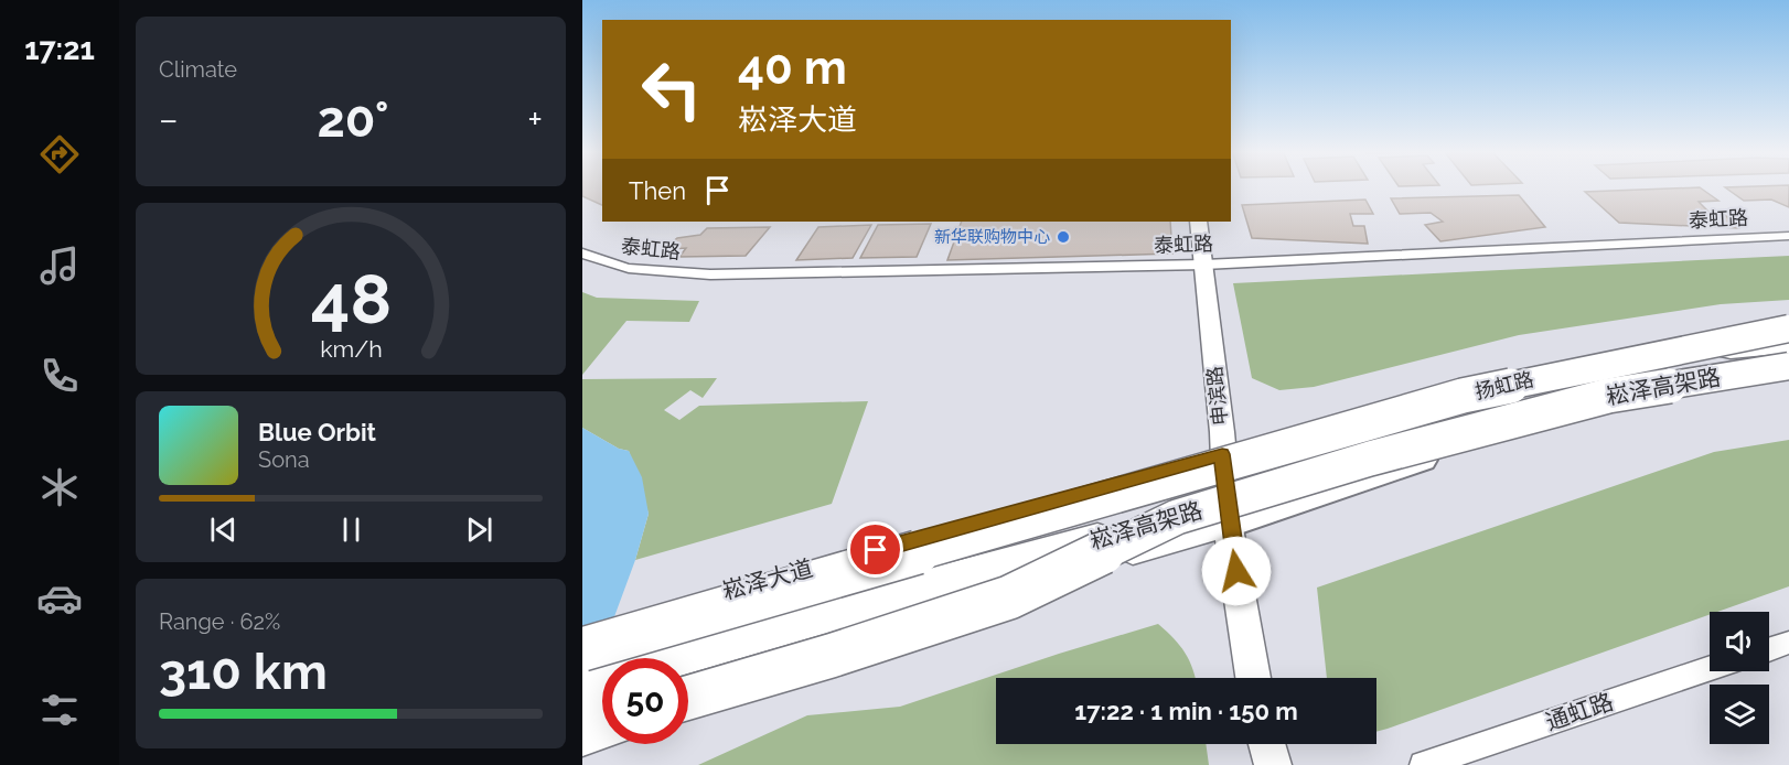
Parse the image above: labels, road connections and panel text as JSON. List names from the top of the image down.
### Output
{
  "streets": {
    "highway": ["崧泽高架路"],
    "main road": ["扬虹路", "申滨路", "崧泽大道"],
    "street": ["泰虹路", "通虹路"]
  },
  "crossings": [
    ["泰虹路", "申滨路"],
    ["扬虹路", "申滨路"],
    ["扬虹路", "崧泽大道"],
    ["申滨路", "崧泽大道"]
  ],
  "places": ["新华联购物中心"],
  "page": {
    "tabs": "17:21",
    "tile": [
      "Climate",
      ["Range · 62%", "310 km"]
    ],
    "turn": ["40 m", "崧泽大道"],
    "heat": ["−", "20°", "+"],
    "then": "Then",
    "song": ["Blue Orbit", "Sona"],
    "limit": "50",
    "trip": "17:22 · 1 min · 150 m",
    "gauge": ["48", "km/h"]
  }
}
